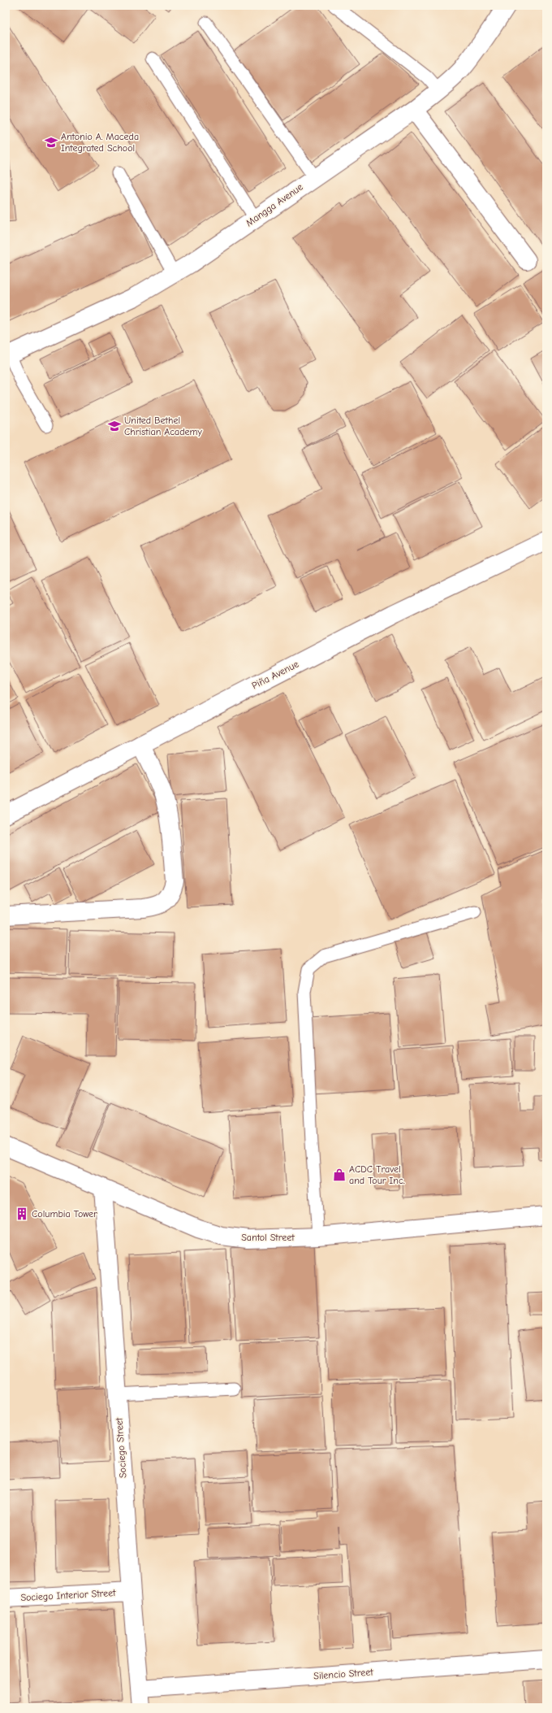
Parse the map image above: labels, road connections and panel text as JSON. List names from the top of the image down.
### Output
{
  "streets": {
    "street": [
      "Mangga Avenue",
      "Piña Avenue",
      "Santol Street",
      "Sociego Street",
      "Sociego Interior Street",
      "Silencio Street"
    ]
  },
  "crossings": [
    ["Santol Street", "Sociego Street"],
    ["Sociego Street", "Sociego Interior Street"],
    ["Sociego Street", "Silencio Street"]
  ],
  "places": {
    "school or university": ["Antonio A. Maceda Integrated School", "United Bethel Christian Academy"],
    "shop": ["ACDC Travel and Tour Inc."],
    "building": ["Columbia Tower"]
  }
}
